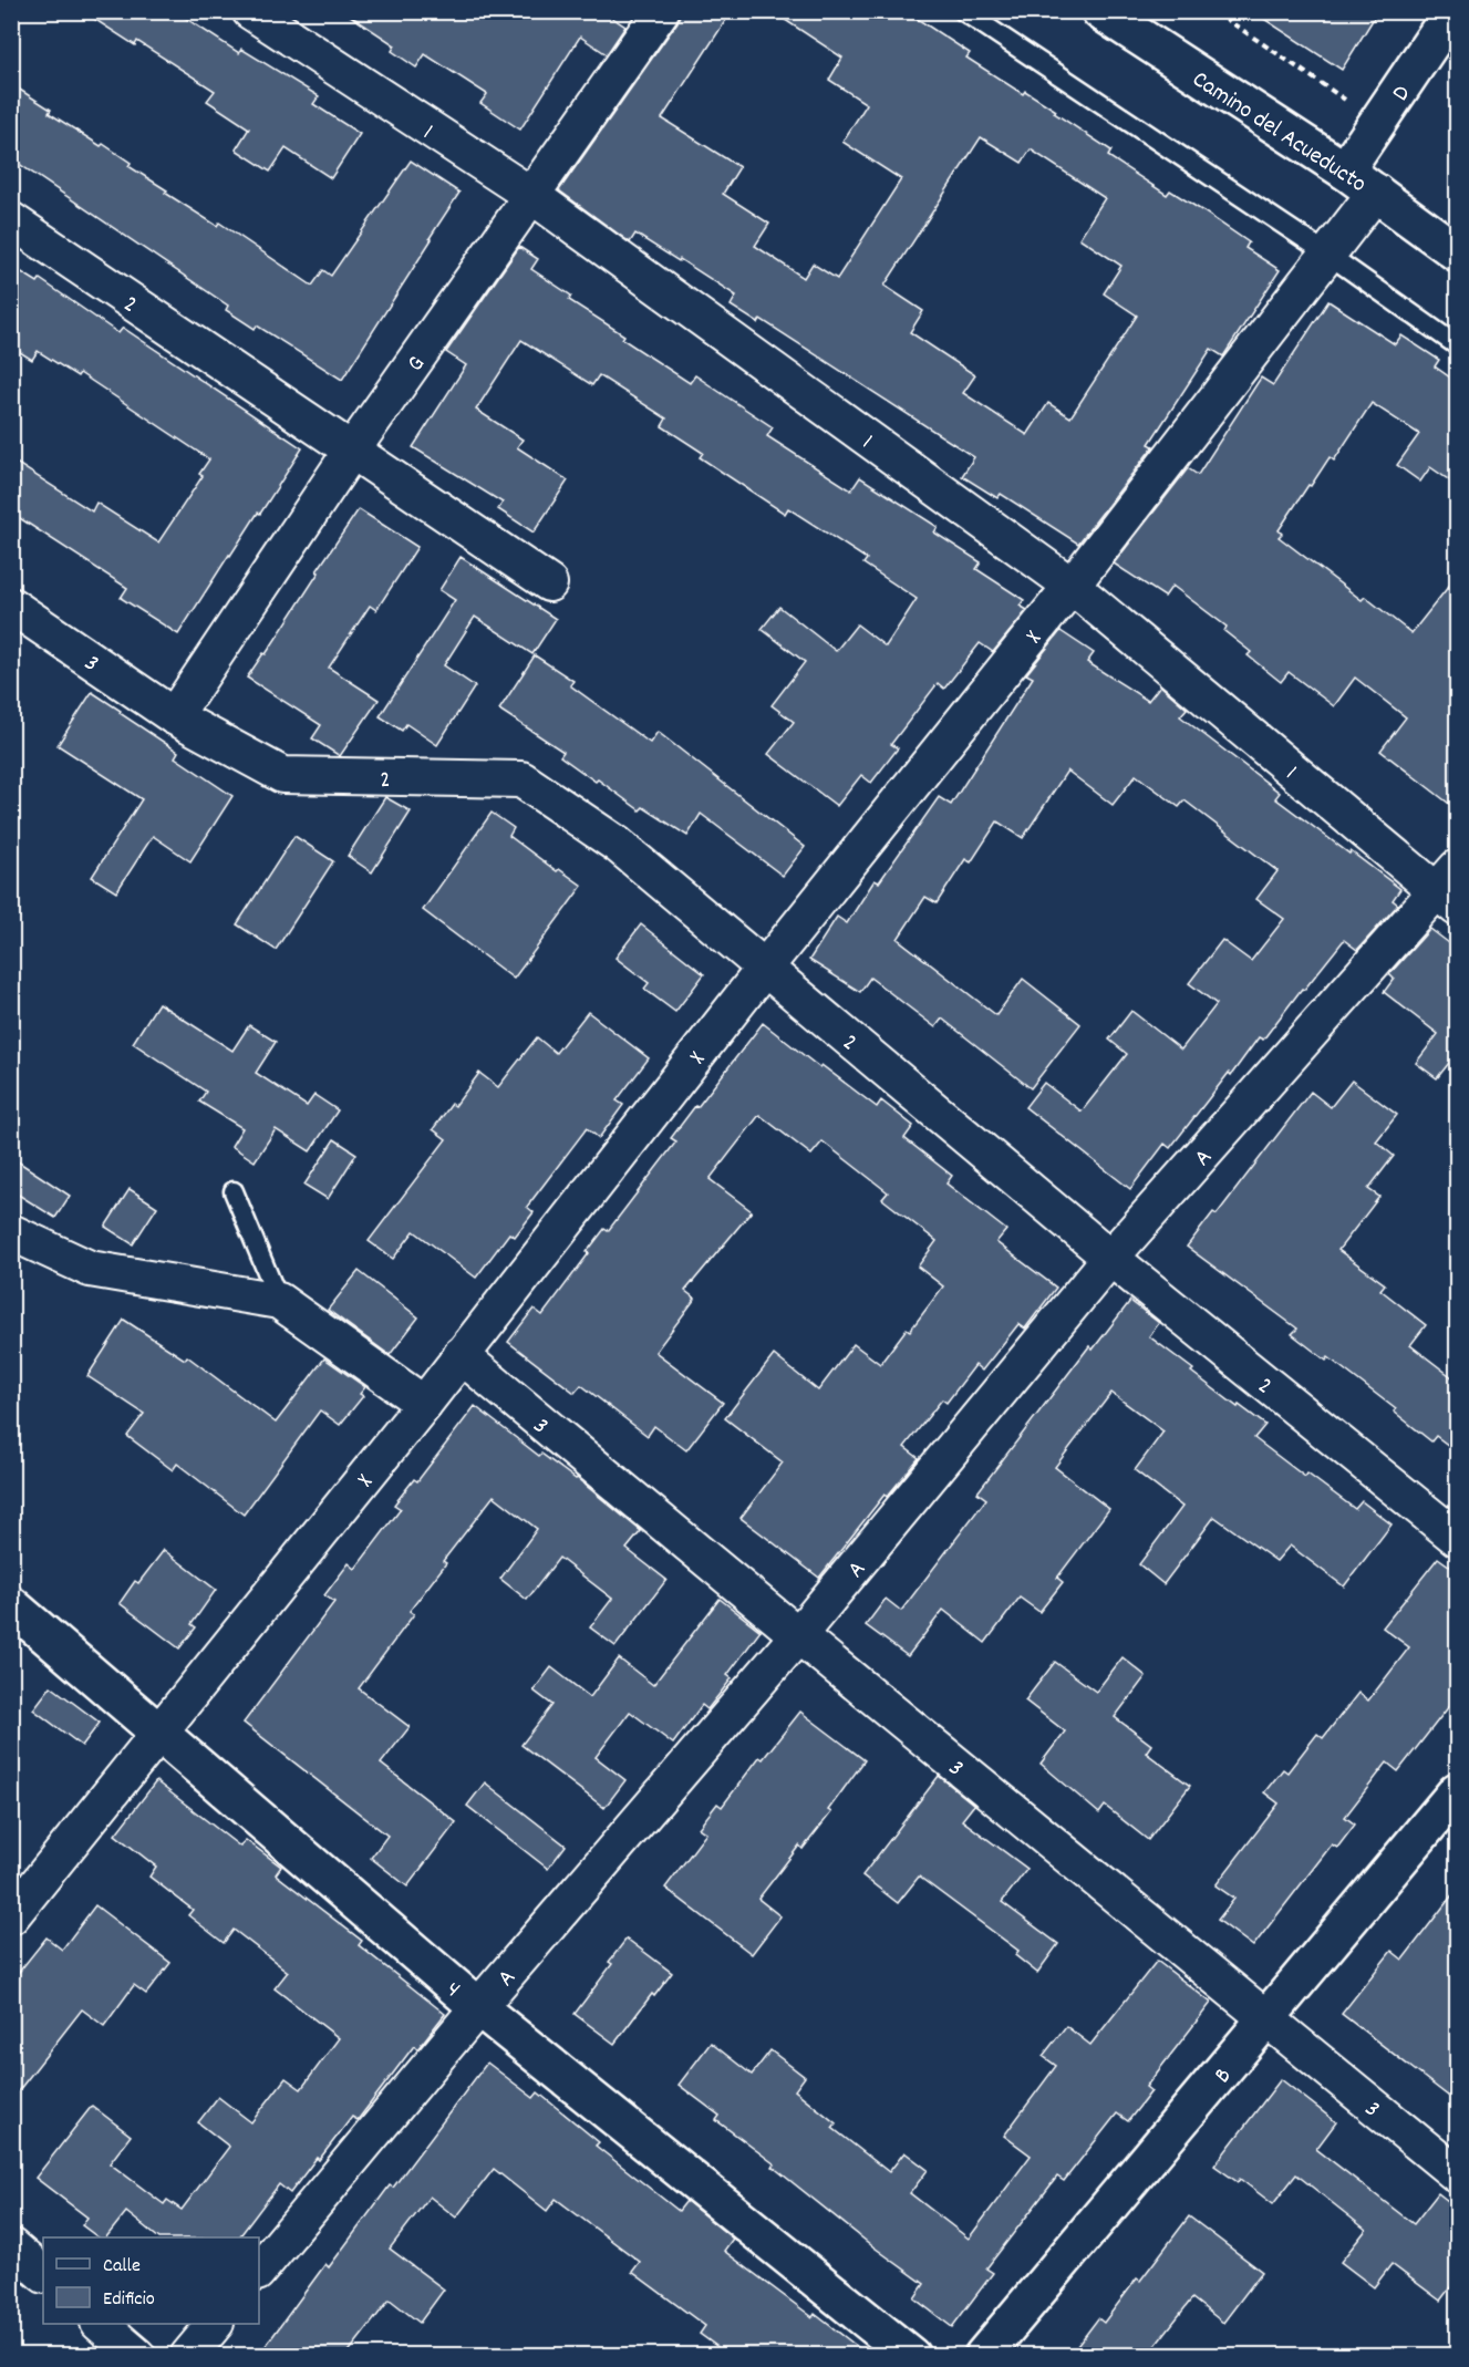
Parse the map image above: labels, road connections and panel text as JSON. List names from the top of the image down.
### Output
{
  "streets": {
    "street": [
      "D",
      "1",
      "Camino del Acueducto",
      "2",
      "G",
      "X",
      "3",
      "A",
      "4",
      "B"
    ]
  },
  "crossings": [
    ["D", "Camino del Acueducto"],
    ["1", "G"],
    ["1", "X"],
    ["1", "A"],
    ["Camino del Acueducto", "X"],
    ["2", "G"],
    ["2", "X"],
    ["2", "3"],
    ["2", "A"],
    ["G", "3"],
    ["X", "3"],
    ["X", "4"],
    ["3", "A"],
    ["3", "B"],
    ["A", "4"]
  ],
  "legend": ["Calle", "Edificio"]
}
